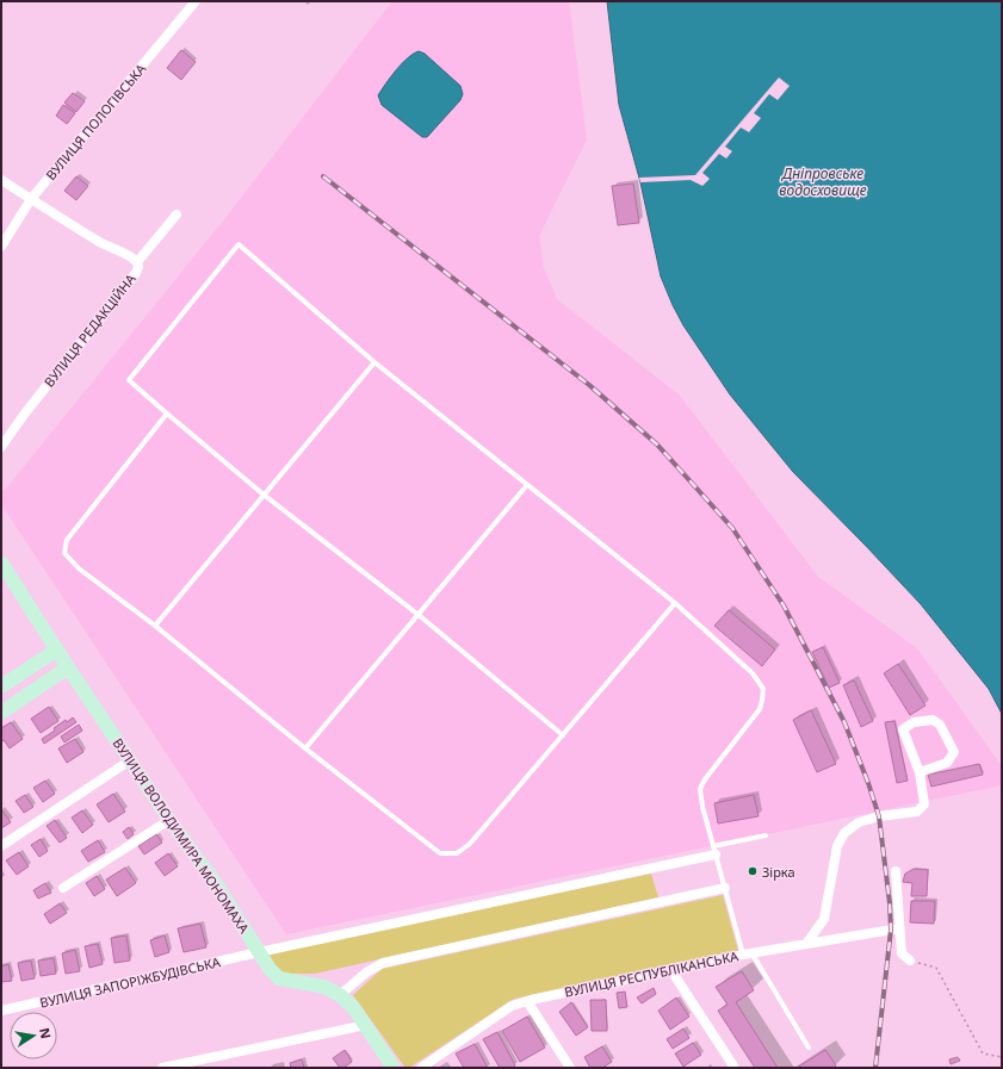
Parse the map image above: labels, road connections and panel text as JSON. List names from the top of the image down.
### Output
{
  "streets": {
    "street": [
      "ВУЛИЦЯ ПОЛОГІВСЬКА",
      "ВУЛИЦЯ РЕДАКЦІЙНА",
      "ВУЛИЦЯ ВОЛОДИМИРА МОНОМАХА",
      "ВУЛИЦЯ РЕСПУБЛІКАНСЬКА",
      "ВУЛИЦЯ ЗАПОРІЖБУДІВСЬКА"
    ]
  },
  "crossings": [
    ["ВУЛИЦЯ ВОЛОДИМИРА МОНОМАХА", "ВУЛИЦЯ ЗАПОРІЖБУДІВСЬКА"]
  ],
  "water": ["Дніпровське водосховище"],
  "places": ["Зірка"],
  "north": "right"
}
